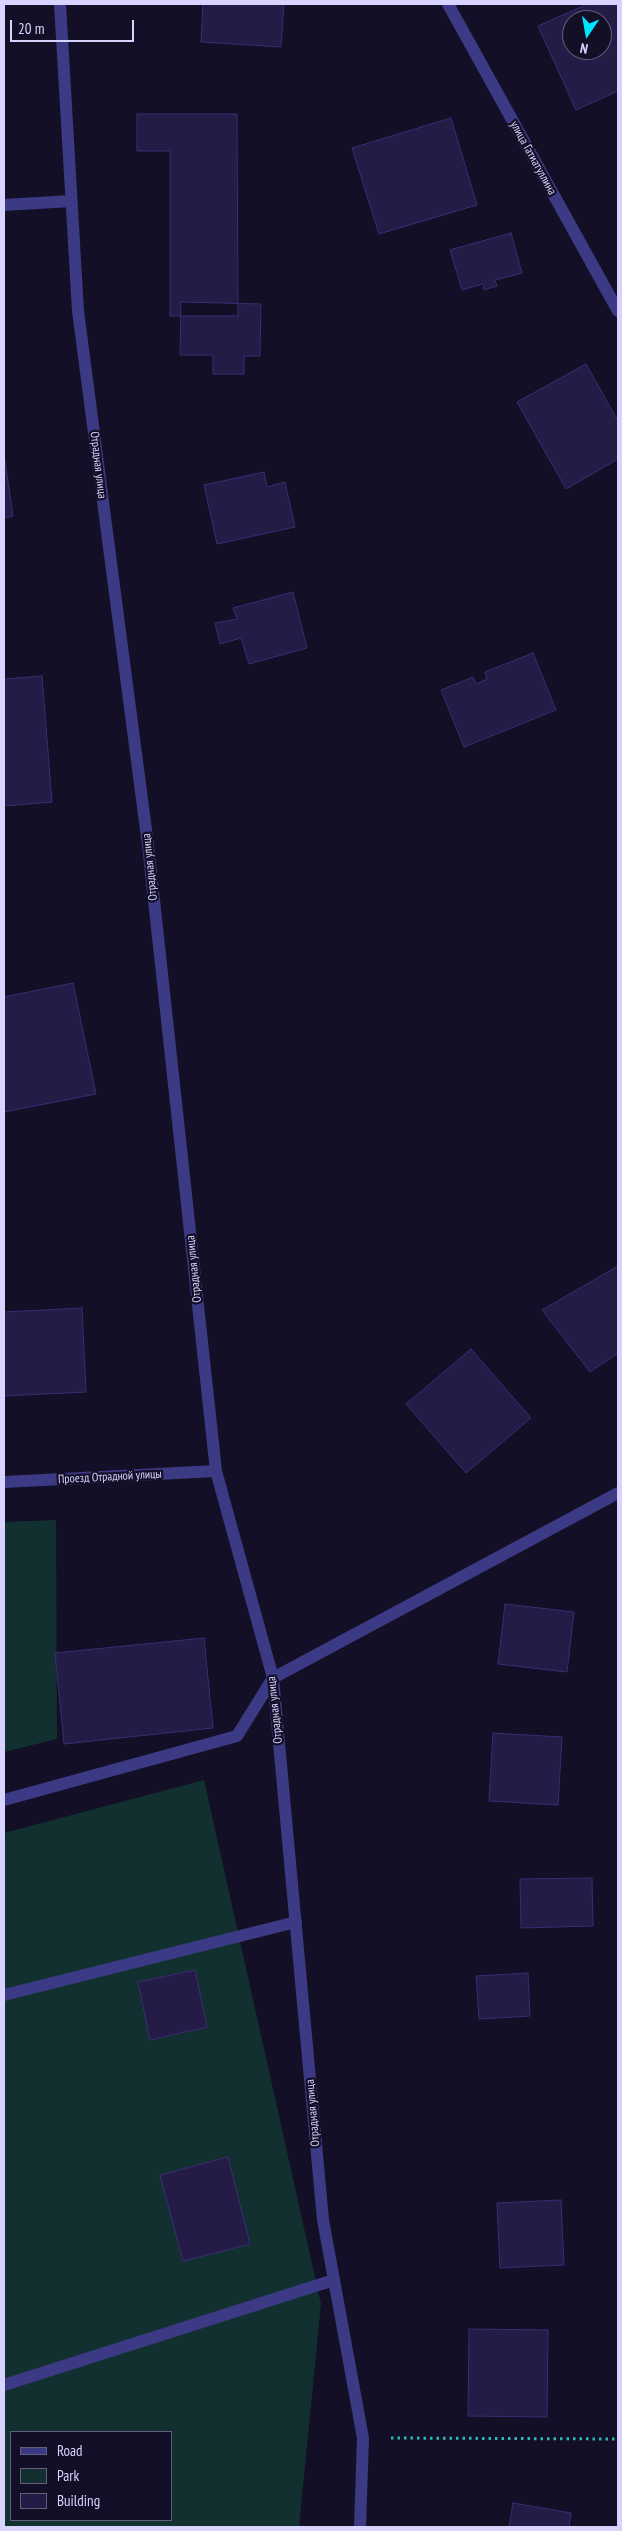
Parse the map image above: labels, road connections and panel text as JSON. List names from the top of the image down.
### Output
{
  "streets": {
    "street": ["улица Гатиатуллина", "Отрадная улица", "Проезд Отрадной улицы"]
  },
  "crossings": [
    ["Отрадная улица", "Проезд Отрадной улицы"]
  ],
  "legend": ["Road", "Park", "Building"],
  "scale_bar": "20 m",
  "north": "bottom"
}
